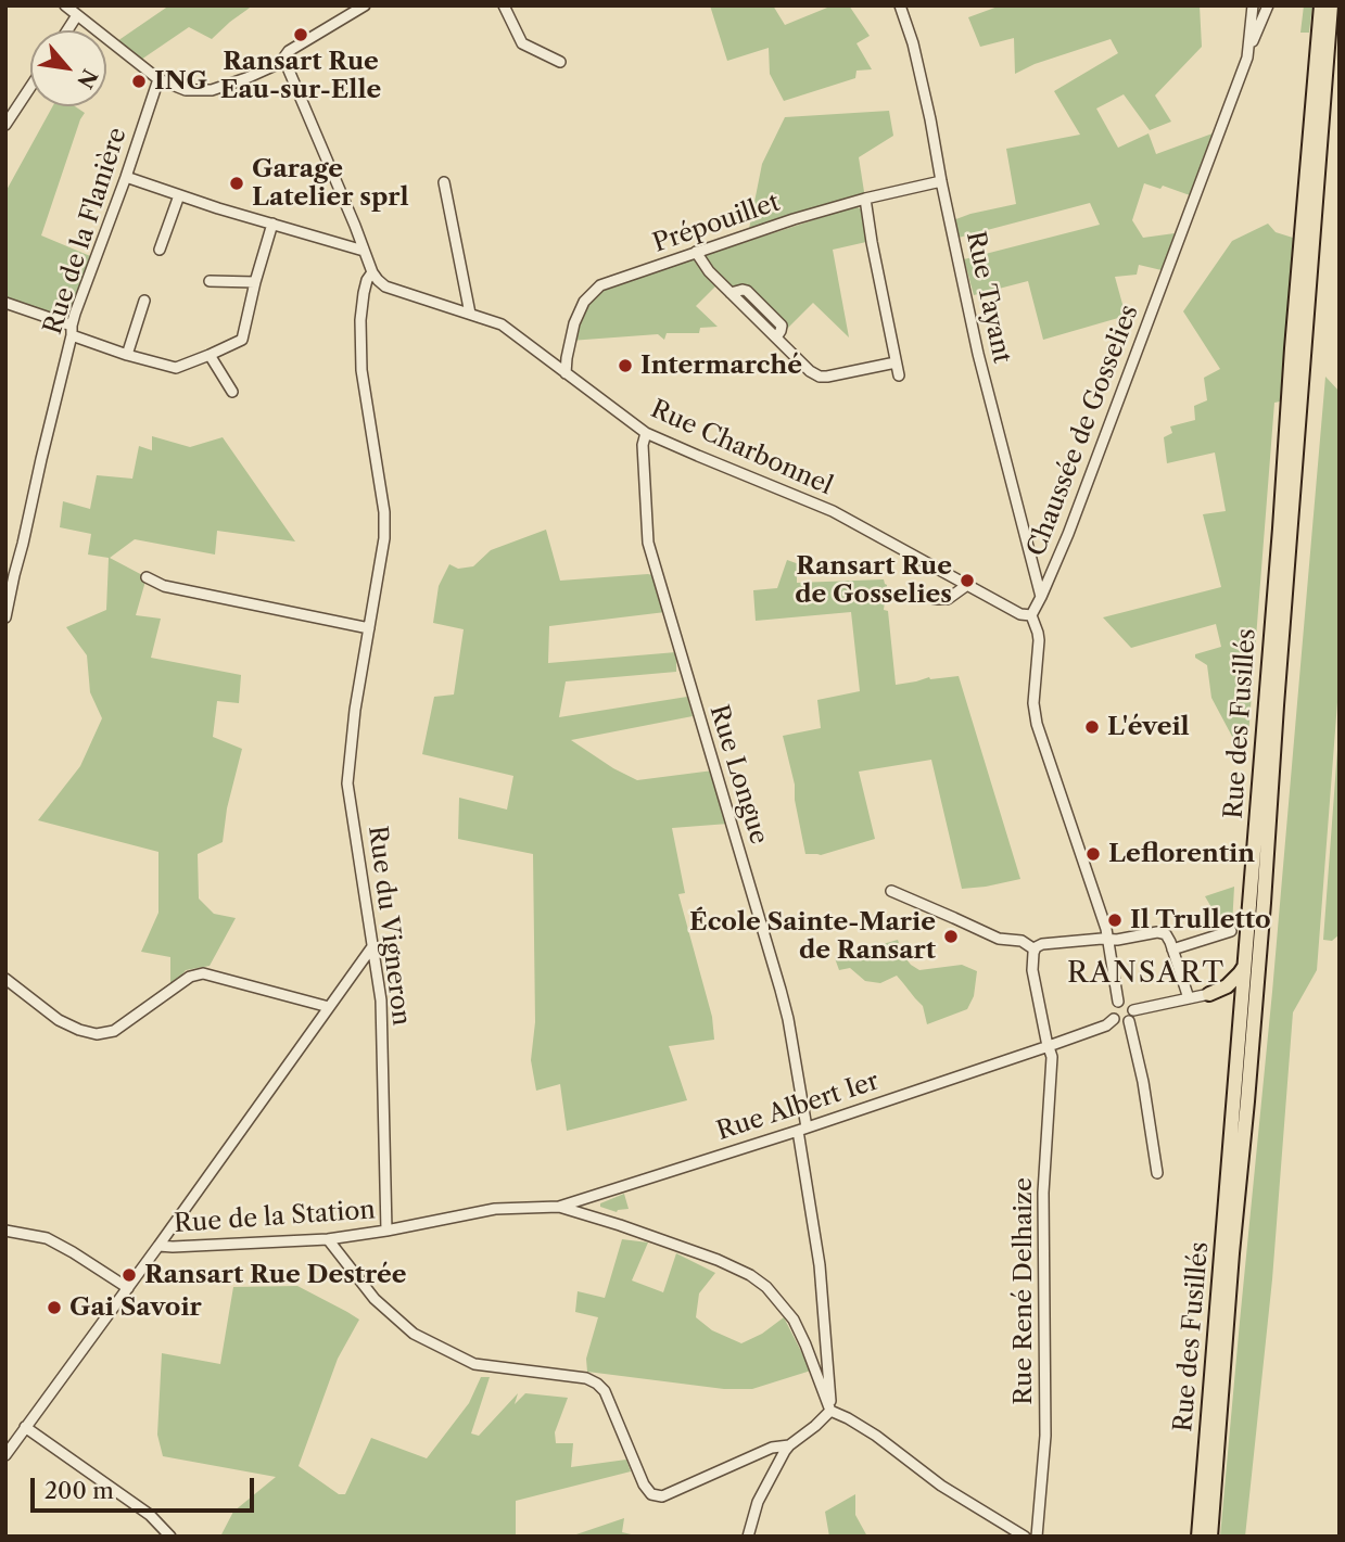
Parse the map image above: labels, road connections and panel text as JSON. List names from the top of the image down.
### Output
{
  "streets": {
    "highway": ["Rue des Fusillés"],
    "street": [
      "Prépouillet",
      "Rue de la Flanière",
      "Rue Tayant",
      "Chaussée de Gosselies",
      "Rue Charbonnel",
      "Rue Longue",
      "Rue du Vigneron",
      "Rue Albert Ier",
      "Rue de la Station",
      "Rue René Delhaize"
    ]
  },
  "crossings": [
    ["Prépouillet", "Rue Tayant"],
    ["Prépouillet", "Rue Charbonnel"],
    ["Rue Tayant", "Chaussée de Gosselies"],
    ["Chaussée de Gosselies", "Rue Charbonnel"],
    ["Rue Charbonnel", "Rue Longue"],
    ["Rue Charbonnel", "Rue du Vigneron"],
    ["Rue Longue", "Rue Albert Ier"],
    ["Rue du Vigneron", "Rue de la Station"],
    ["Rue Albert Ier", "Rue de la Station"],
    ["Rue Albert Ier", "Rue René Delhaize"]
  ],
  "districts": ["RANSART"],
  "places": [
    "Ransart Rue Eau-sur-Elle",
    "ING",
    "Garage Latelier sprl",
    "Intermarché",
    "Ransart Rue de Gosselies",
    "L'éveil",
    "Leflorentin",
    "Il Trulletto",
    "École Sainte-Marie de Ransart",
    "Ransart Rue Destrée",
    "Gai Savoir"
  ],
  "scale_bar": "200 m",
  "north": "bottom right"
}
